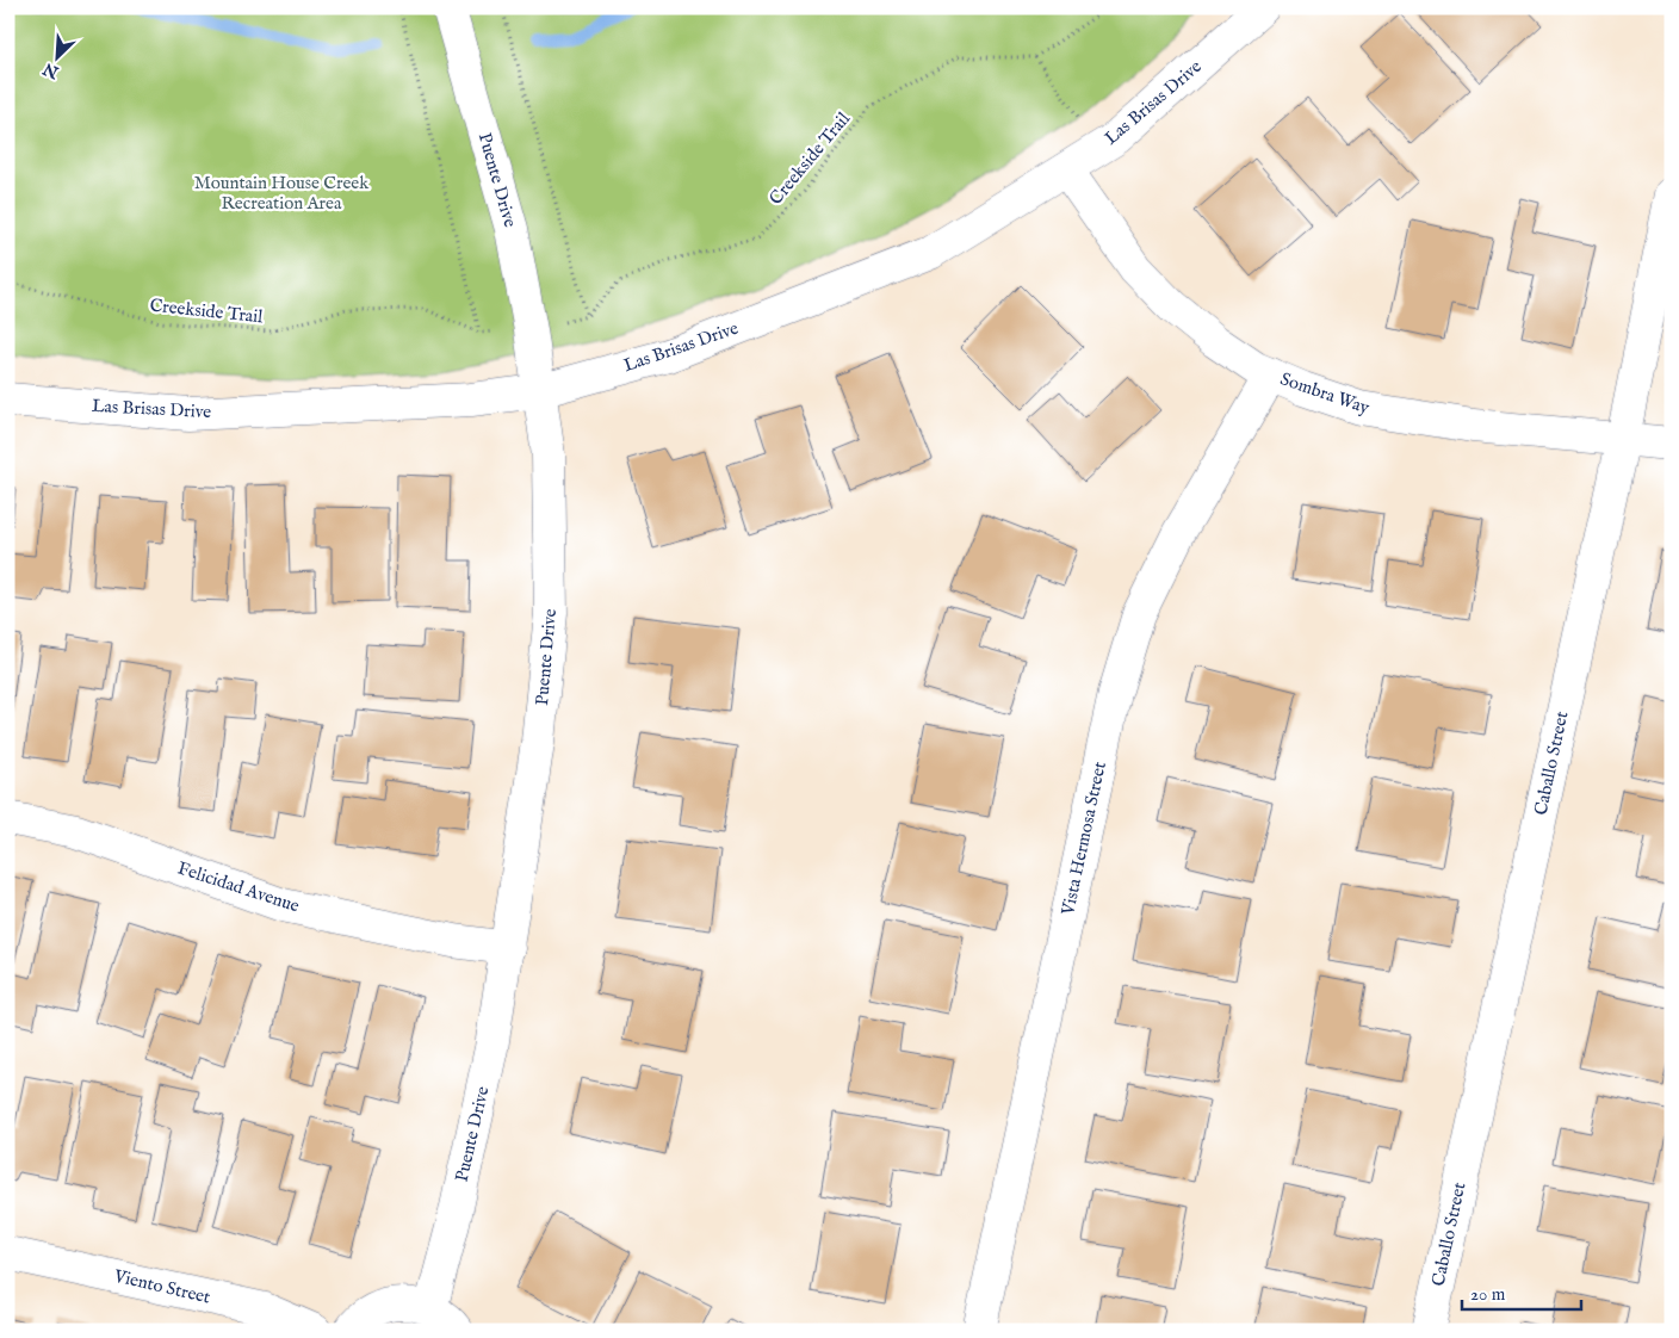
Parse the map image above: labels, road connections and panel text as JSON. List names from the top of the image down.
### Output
{
  "streets": {
    "street": [
      "Las Brisas Drive",
      "Puente Drive",
      "Sombra Way",
      "Caballo Street",
      "Vista Hermosa Street",
      "Felicidad Avenue",
      "Viento Street"
    ],
    "path": ["Creekside Trail"]
  },
  "crossings": [
    ["Las Brisas Drive", "Puente Drive"],
    ["Las Brisas Drive", "Sombra Way"],
    ["Creekside Trail", "Puente Drive"],
    ["Puente Drive", "Felicidad Avenue"],
    ["Sombra Way", "Caballo Street"],
    ["Sombra Way", "Vista Hermosa Street"]
  ],
  "parks": ["Mountain House Creek Recreation Area"],
  "scale_bar": "20 m",
  "north": "bottom left"
}
